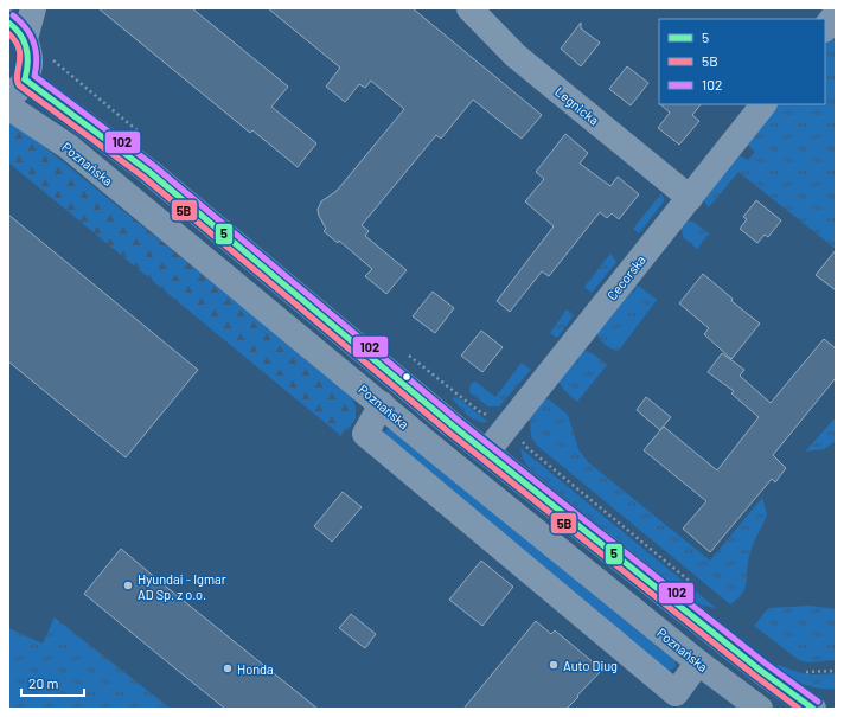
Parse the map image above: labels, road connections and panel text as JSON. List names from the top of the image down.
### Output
{
  "streets": {
    "main road": ["Poznańska"],
    "street": ["Legnicka", "Cecorska"]
  },
  "crossings": [
    ["Legnicka", "Cecorska"]
  ],
  "places": ["Hyundai - Igmar AD Sp. z o.o.", "Auto Diug", "Honda"],
  "lines": ["transit line 102", "transit line 5", "transit line 5B"],
  "legend": ["5", "5B", "102"],
  "scale_bar": "20 m"
}
